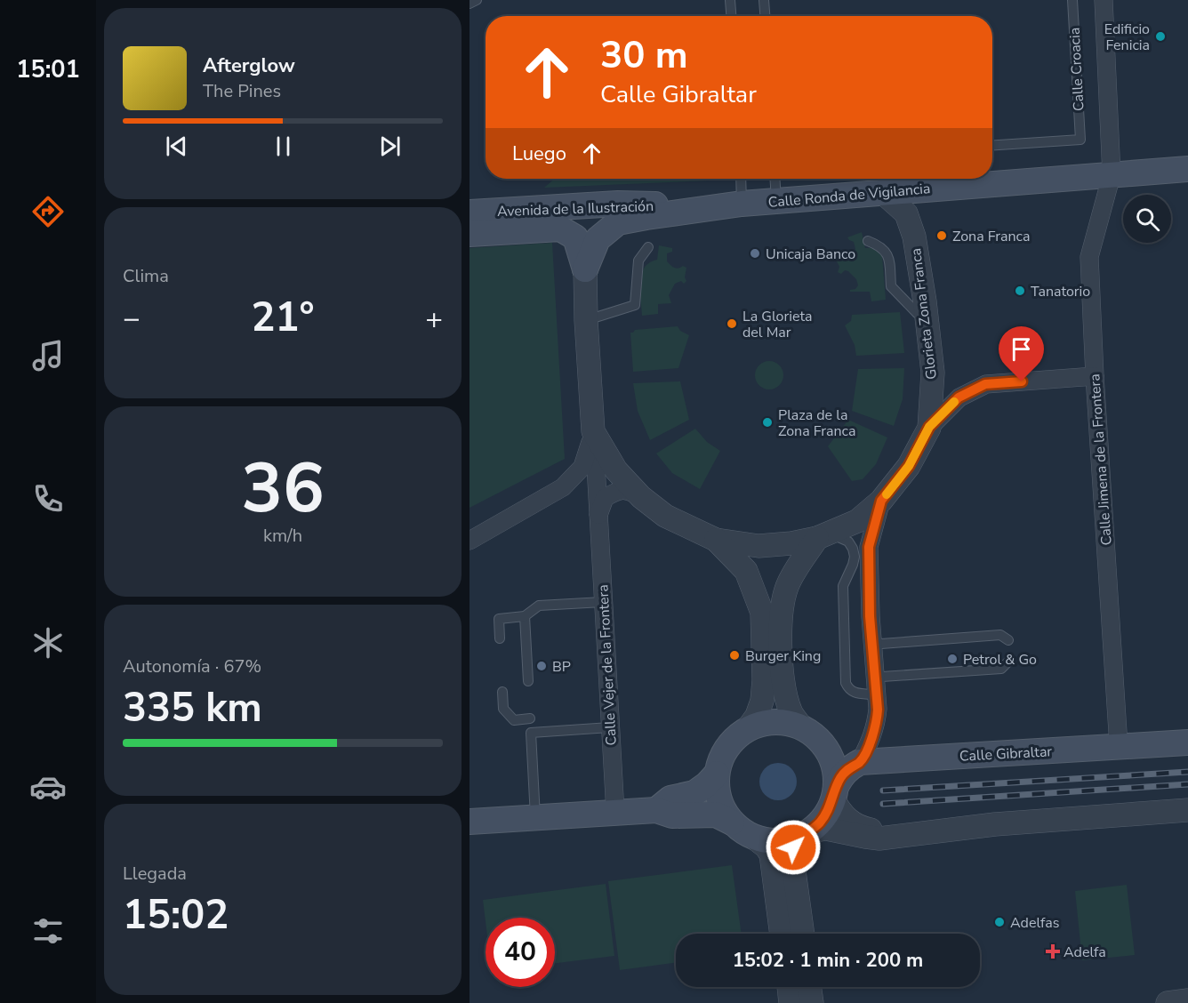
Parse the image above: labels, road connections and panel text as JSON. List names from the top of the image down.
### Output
{
  "streets": {
    "main road": ["Calle Ronda de Vigilancia", "Avenida de la Ilustración", "Calle Gibraltar"],
    "street": ["Glorieta Zona Franca", "Calle Jimena de la Frontera", "Calle Vejer de la Frontera"],
    "lane": ["Calle Croacia"]
  },
  "crossings": [
    ["Calle Ronda de Vigilancia", "Avenida de la Ilustración"],
    ["Calle Ronda de Vigilancia", "Glorieta Zona Franca"],
    ["Calle Ronda de Vigilancia", "Calle Jimena de la Frontera"],
    ["Avenida de la Ilustración", "Glorieta Zona Franca"],
    ["Glorieta Zona Franca", "Calle Vejer de la Frontera"],
    ["Calle Jimena de la Frontera", "Calle Gibraltar"]
  ],
  "places": {
    "other": [
      "Edificio Fenicia",
      "Zona Franca",
      "Unicaja Banco",
      "Tanatorio",
      "La Glorieta del Mar",
      "Plaza de la Zona Franca",
      "Burger King",
      "Petrol & Go",
      "BP",
      "Adelfas"
    ],
    "health": ["Adelfa"]
  },
  "page": {
    "tabs": "15:01",
    "turn": ["30 m", "Calle Gibraltar"],
    "song": ["Afterglow", "The Pines"],
    "then": "Luego",
    "tile": [
      "Clima",
      ["36", "km/h"],
      ["Autonomía · 67%", "335 km"],
      ["Llegada", "15:02"]
    ],
    "heat": ["−", "21°", "+"],
    "limit": "40",
    "trip": "15:02 · 1 min · 200 m"
  }
}
